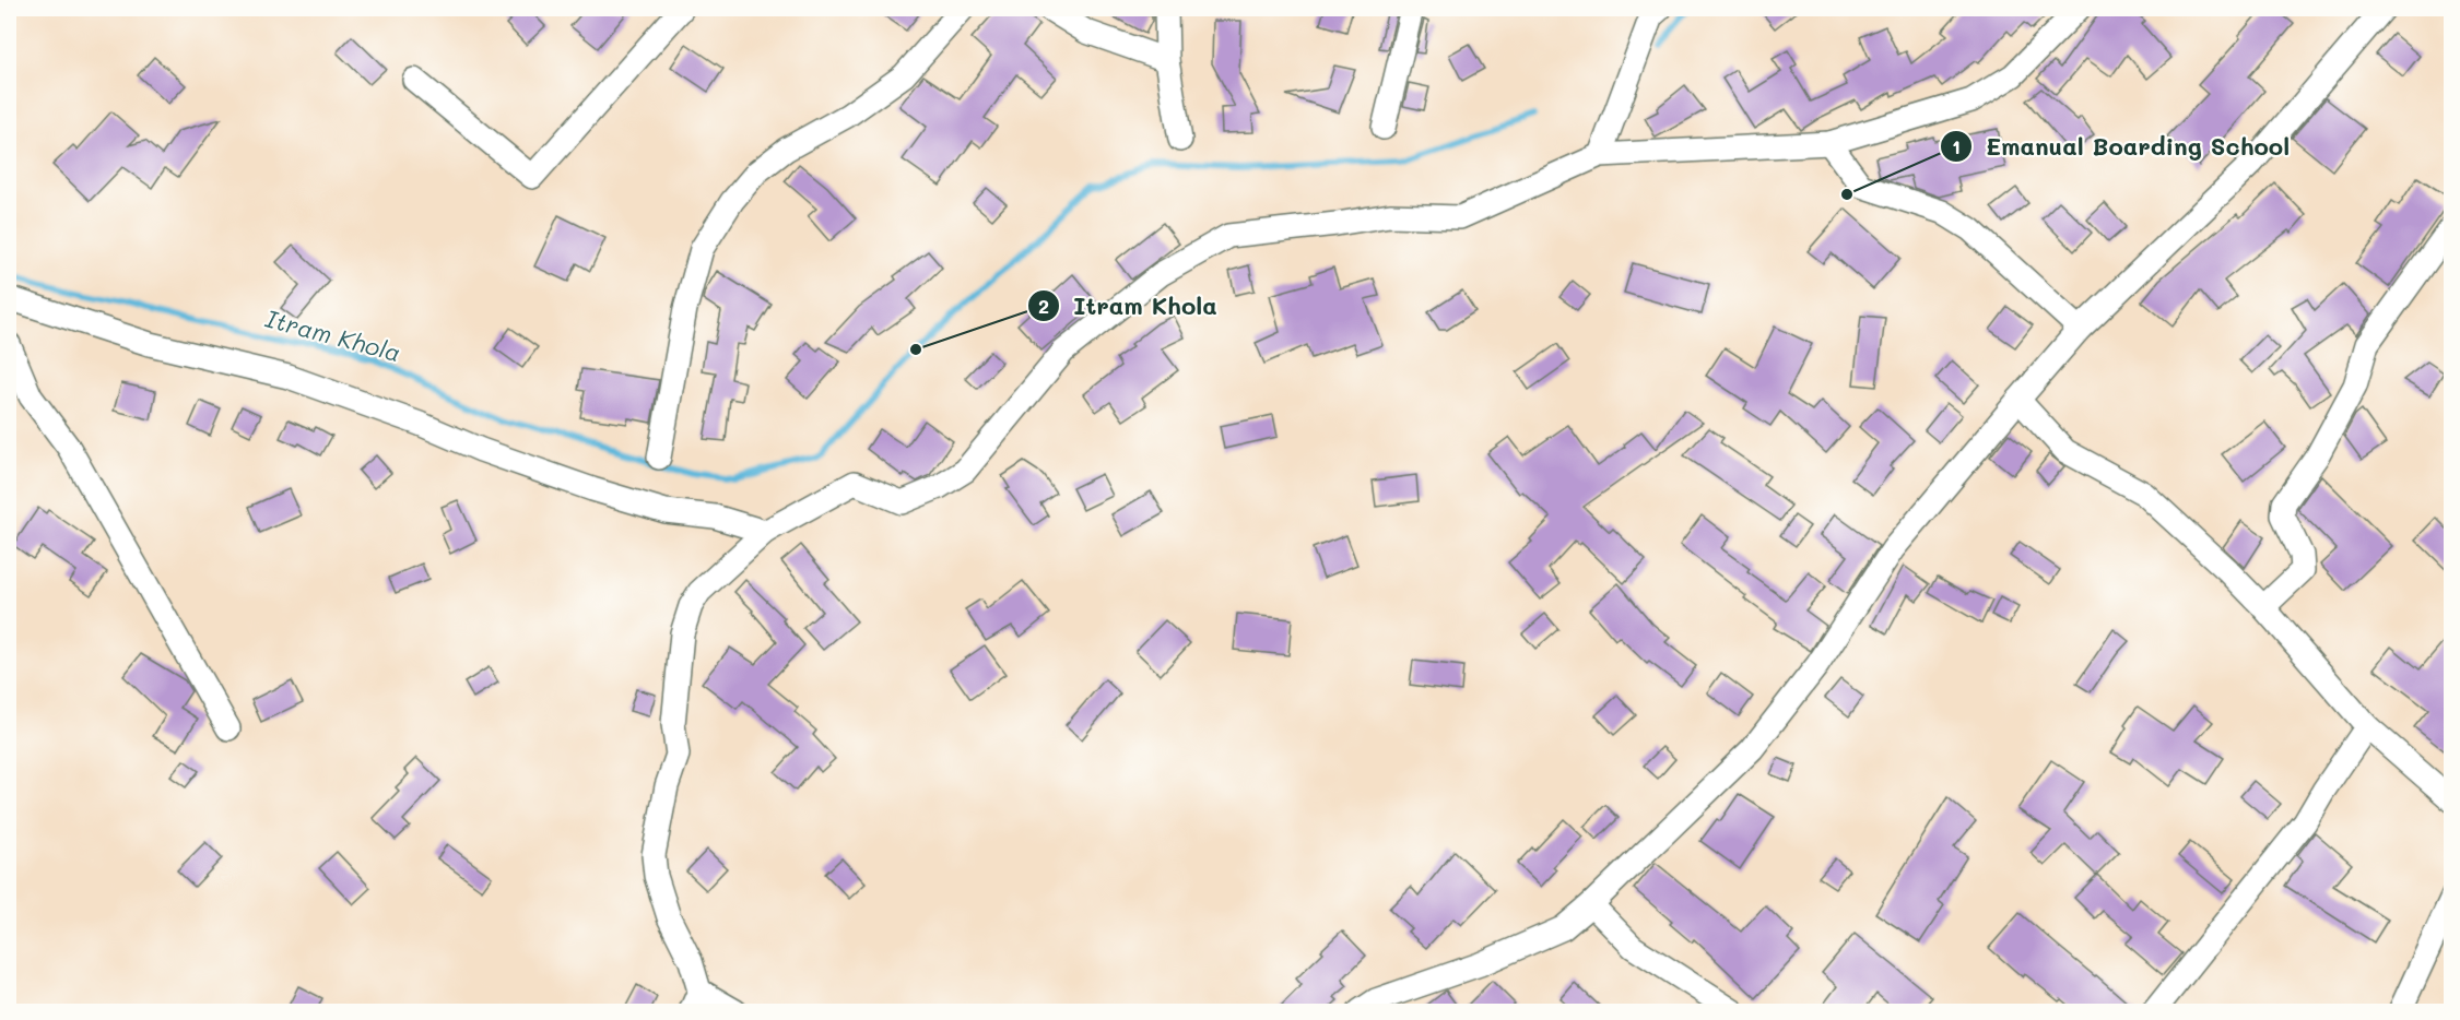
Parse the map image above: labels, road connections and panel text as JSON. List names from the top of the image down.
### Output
{
  "water": ["Itram Khola"],
  "places": ["Emanual Boarding School", "Itram Khola"]
}
